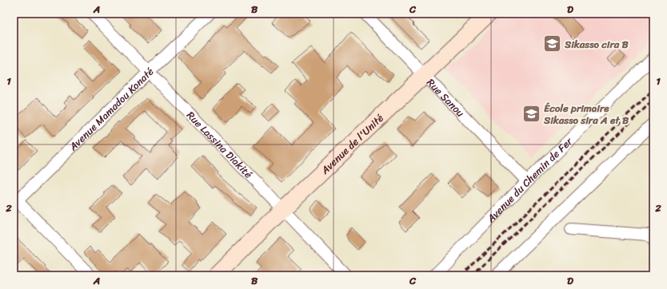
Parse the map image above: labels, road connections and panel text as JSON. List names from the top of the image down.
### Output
{
  "streets": {
    "street": [
      "Rue Sanou",
      "Avenue Mamadou Konaté",
      "Rue Lassina Diakité",
      "Avenue de l'Unité",
      "Avenue du Chemin de Fer"
    ]
  },
  "crossings": [
    ["Rue Sanou", "Avenue de l'Unité"],
    ["Rue Sanou", "Avenue du Chemin de Fer"],
    ["Avenue Mamadou Konaté", "Rue Lassina Diakité"],
    ["Rue Lassina Diakité", "Avenue de l'Unité"]
  ],
  "places": {
    "school or university": ["Sikasso cira B", "École primaire Sikasso sira A et B"]
  },
  "grid": {
    "columns": [
      "A",
      "B",
      "C",
      "D"
    ],
    "rows": ["1", "2"]
  }
}
